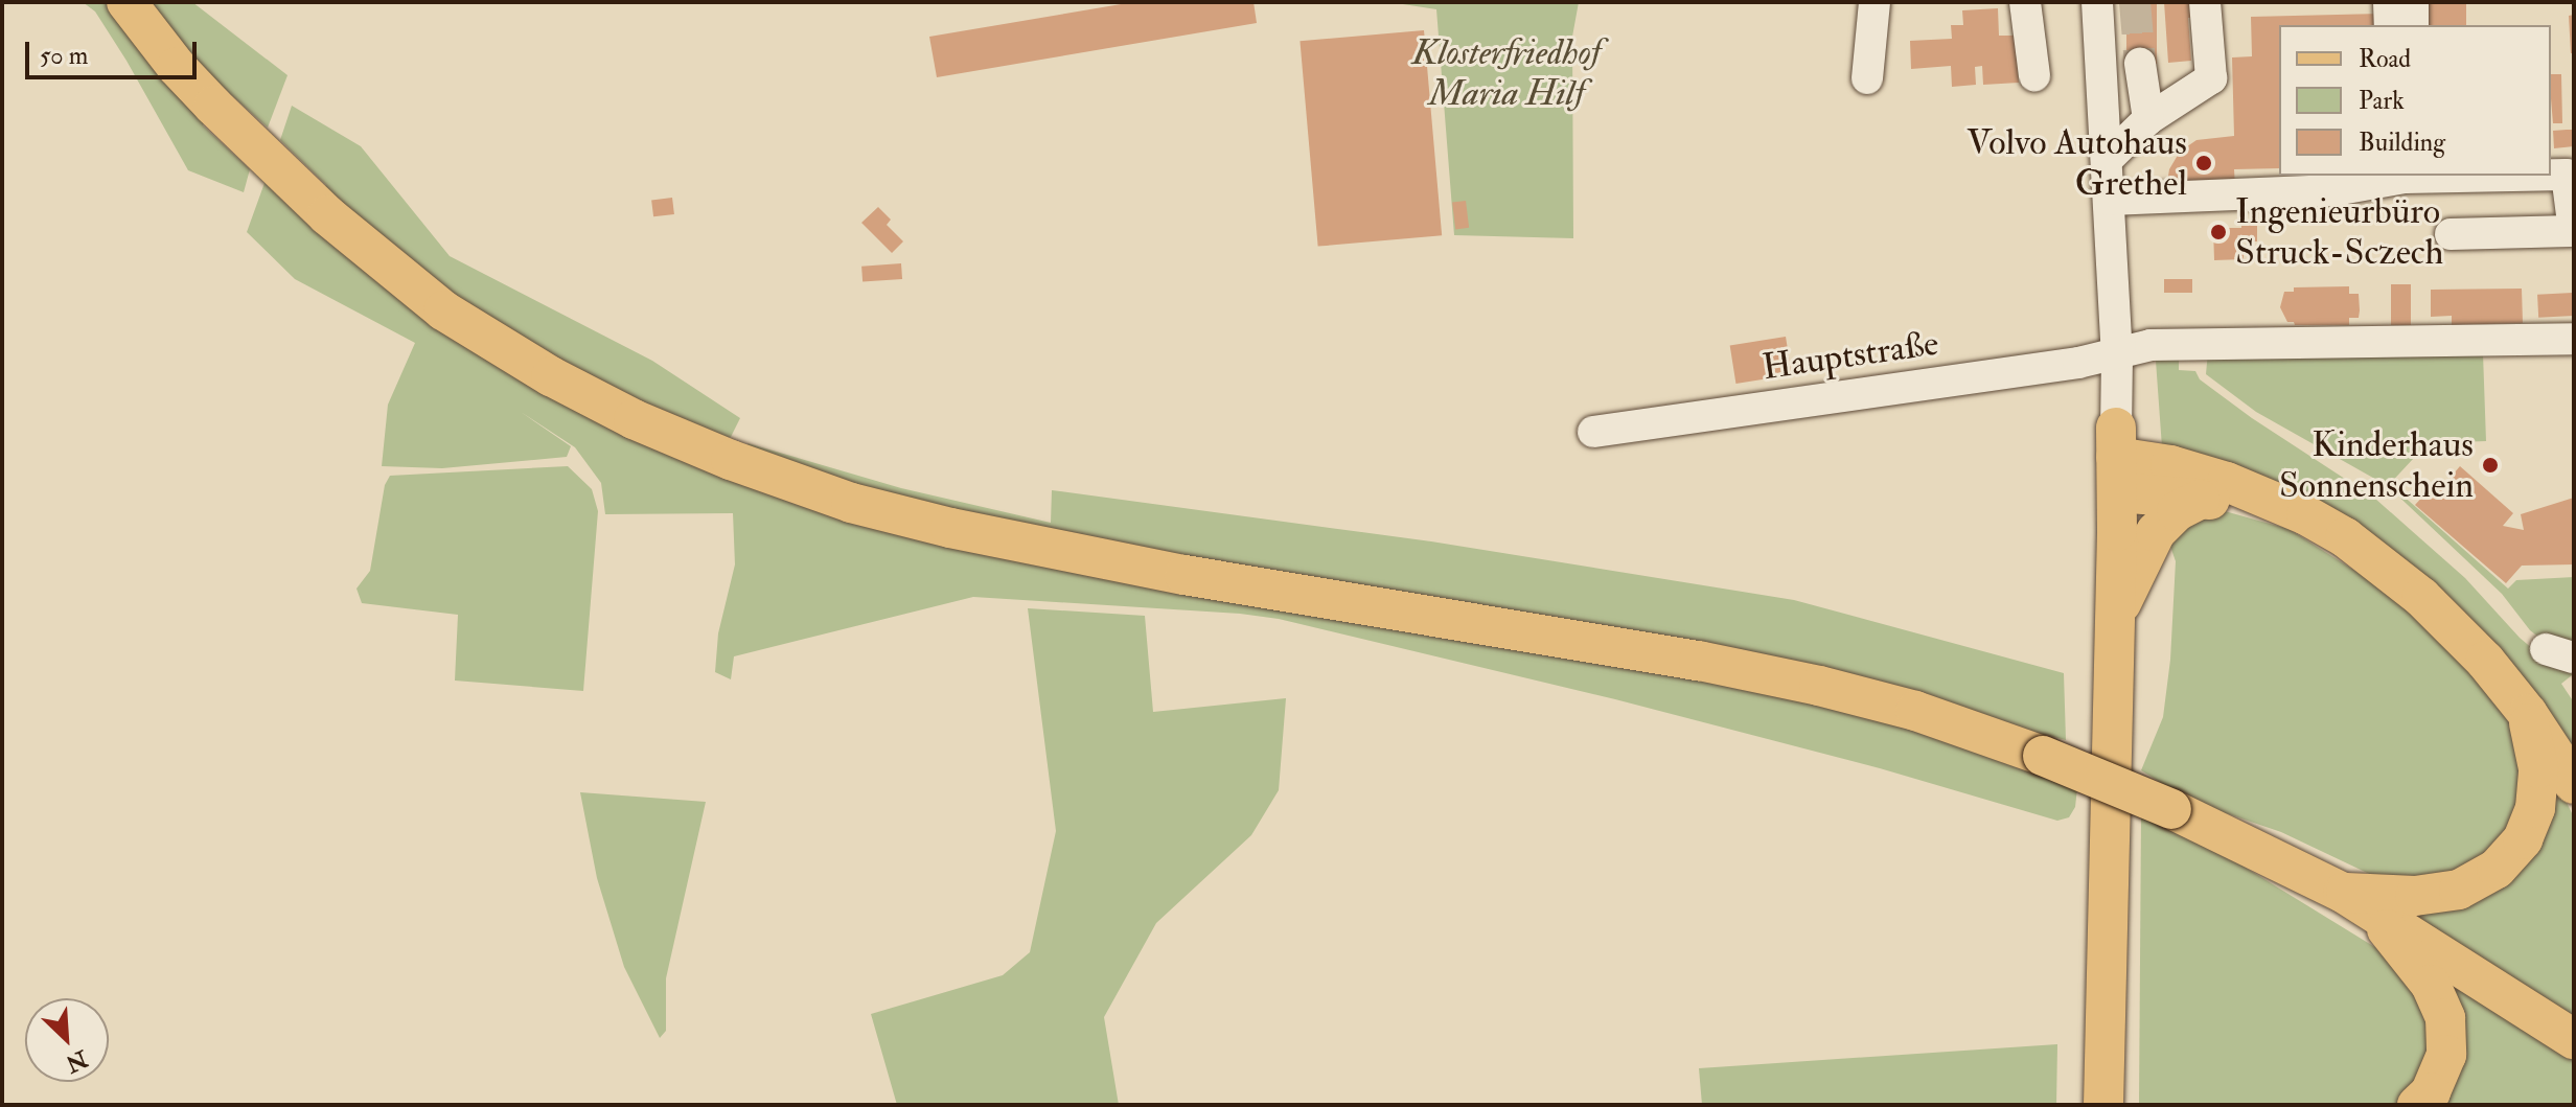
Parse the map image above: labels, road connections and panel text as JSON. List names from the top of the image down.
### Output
{
  "streets": {
    "street": ["Hauptstraße"]
  },
  "parks": ["Klosterfriedhof Maria Hilf"],
  "places": ["Volvo Autohaus Grethel", "Ingenieurbüro Struck-Sczech", "Kinderhaus Sonnenschein"],
  "legend": ["Road", "Park", "Building"],
  "scale_bar": "50 m",
  "north": "bottom right"
}
